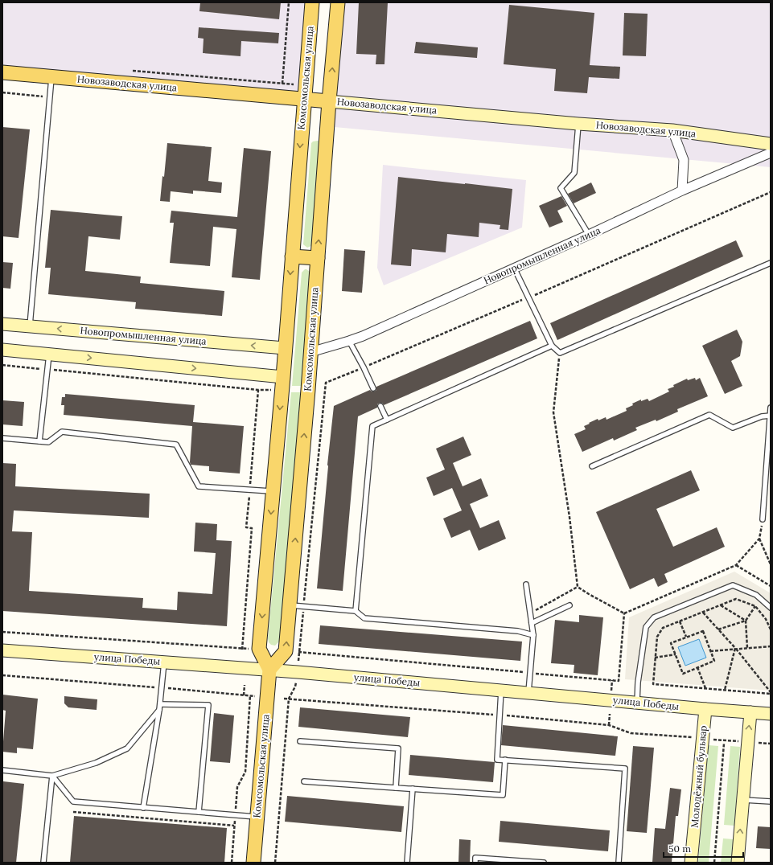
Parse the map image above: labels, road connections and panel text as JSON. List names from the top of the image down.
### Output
{
  "streets": {
    "main road": [
      "Комсомольская улица",
      "Новозаводская улица",
      "Новопромышленная улица",
      "улица Победы",
      "Молодёжный бульвар"
    ]
  },
  "crossings": [
    ["Комсомольская улица", "Новозаводская улица"],
    ["Комсомольская улица", "Новопромышленная улица"],
    ["Комсомольская улица", "улица Победы"],
    ["улица Победы", "Молодёжный бульвар"]
  ],
  "scale_bar": "50 m"
}
